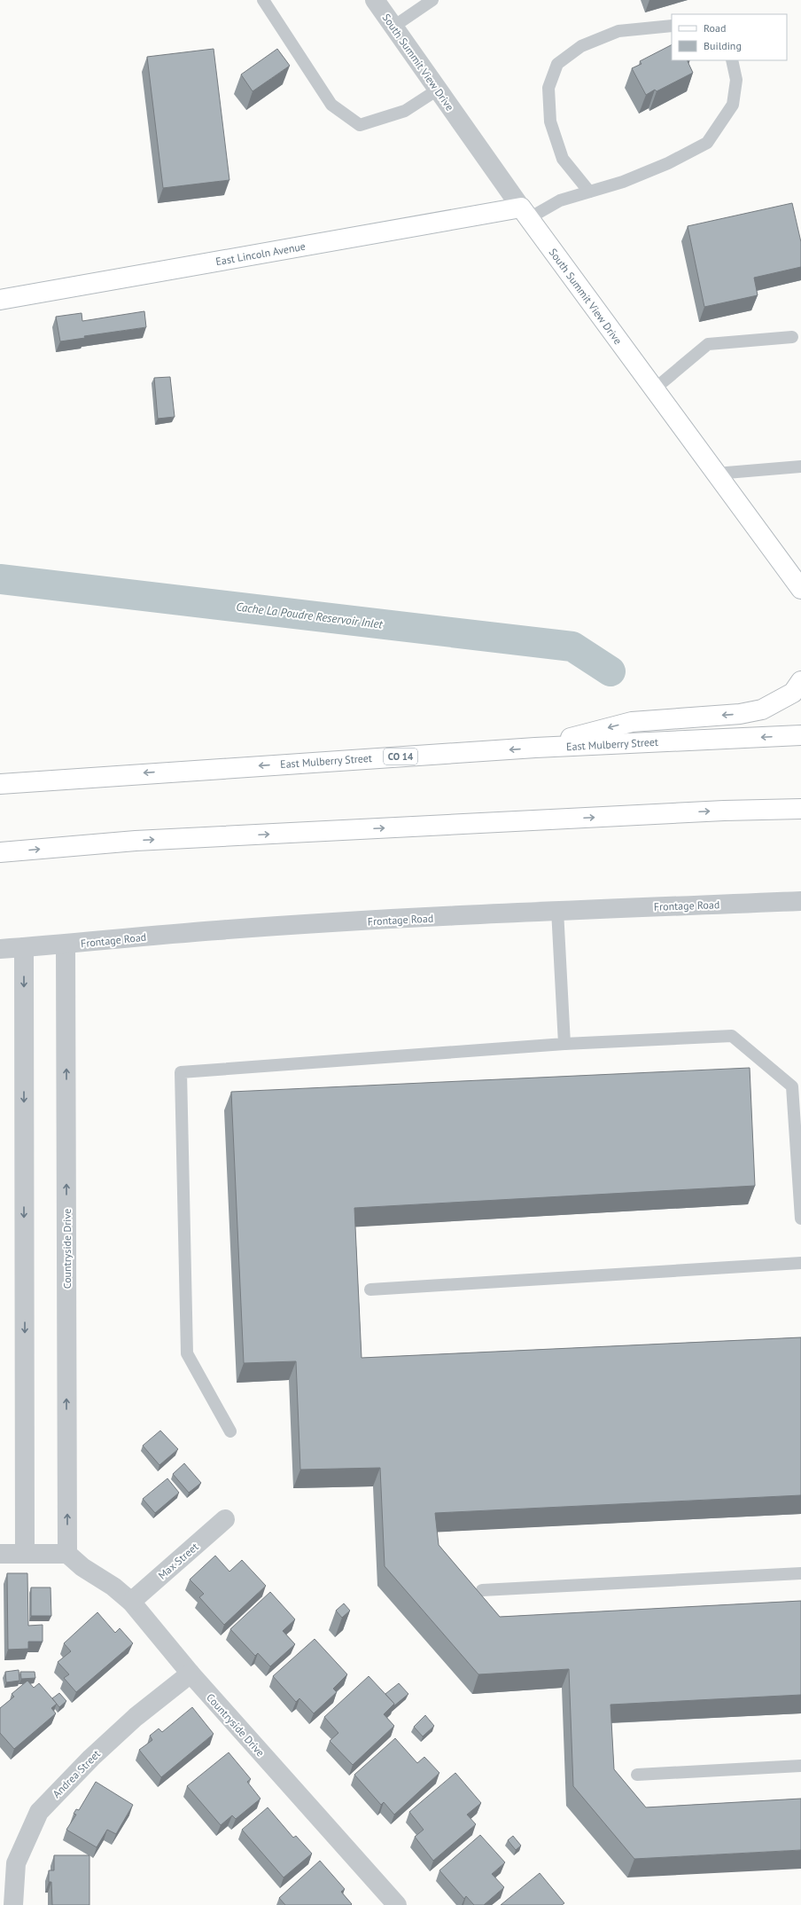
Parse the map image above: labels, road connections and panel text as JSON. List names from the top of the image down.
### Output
{
  "streets": {
    "main road": [
      "South Summit View Drive",
      "East Lincoln Avenue",
      "East Mulberry Street",
      "CO 14"
    ],
    "street": [
      "Frontage Road",
      "Countryside Drive",
      "Max Street",
      "Andrea Street"
    ]
  },
  "crossings": [
    ["South Summit View Drive", "East Lincoln Avenue"],
    ["Frontage Road", "Countryside Drive"],
    ["Countryside Drive", "Max Street"],
    ["Countryside Drive", "Andrea Street"]
  ],
  "water": ["Cache La Poudre Reservoir Inlet"],
  "legend": ["Road", "Building"]
}
